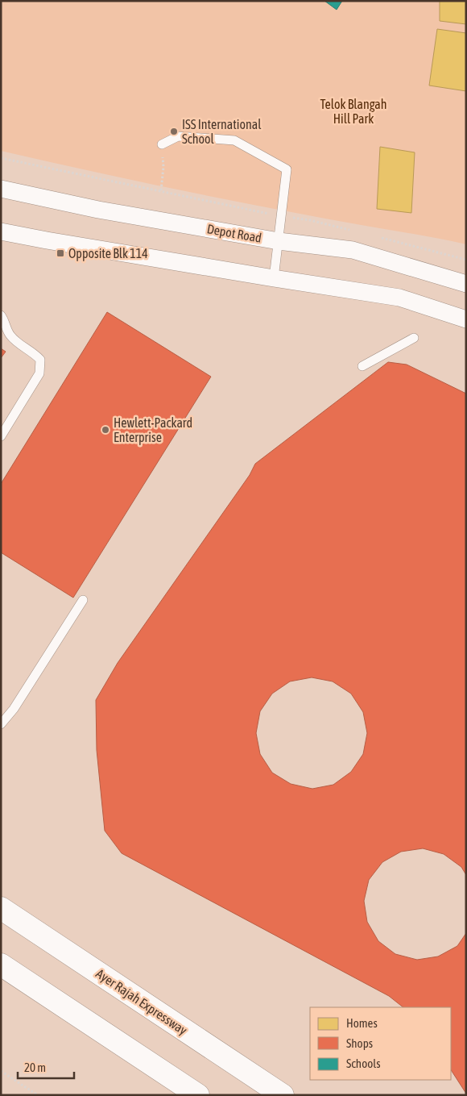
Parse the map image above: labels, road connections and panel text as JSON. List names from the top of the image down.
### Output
{
  "streets": {
    "highway": ["Ayer Rajah Expressway"],
    "street": ["Depot Road"]
  },
  "parks": ["Telok Blangah Hill Park"],
  "places": {
    "other": ["ISS International School", "Hewlett-Packard Enterprise"],
    "transit": ["Opposite Blk 114"]
  },
  "legend": ["Homes", "Shops", "Schools"],
  "scale_bar": "20 m"
}
